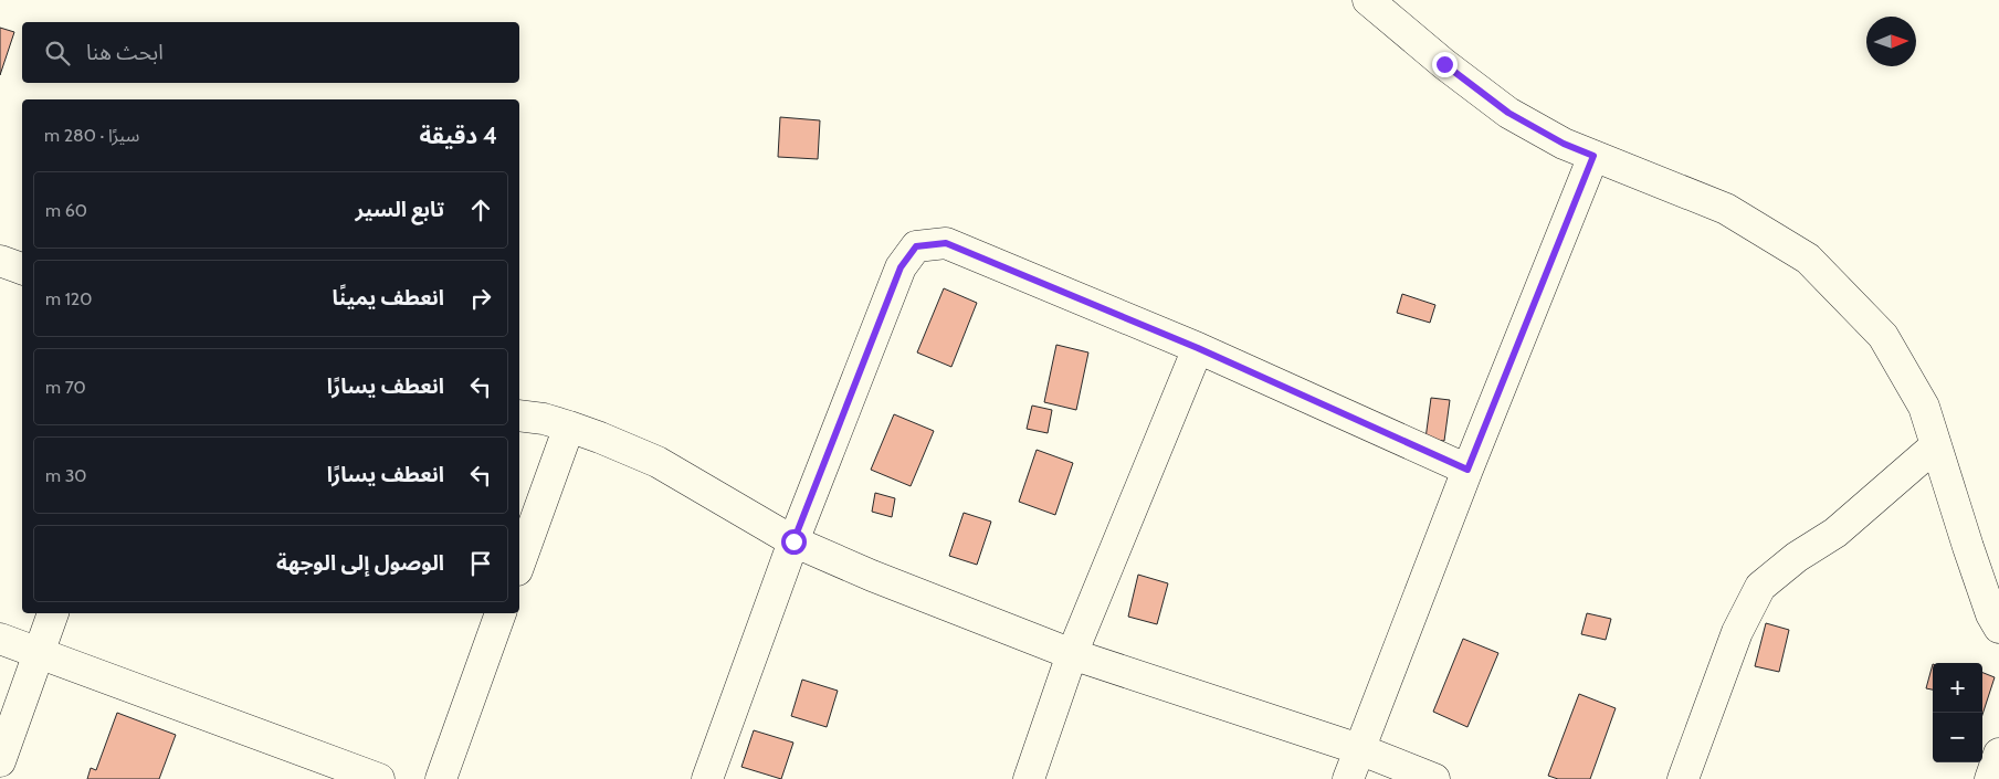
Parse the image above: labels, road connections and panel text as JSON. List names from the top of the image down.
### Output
{
  "north": "right",
  "page": {
    "search": "ابحث هنا",
    "heading": ["4 دقيقة", "سيرًا · 280 m"],
    "list": [
      ["تابع السير", "60 m"],
      ["انعطف يمينًا", "120 m"],
      ["انعطف يسارًا", "70 m"],
      ["انعطف يسارًا", "30 m"],
      "الوصول إلى الوجهة"
    ],
    "map_buttons": ["+", "−"]
  }
}
